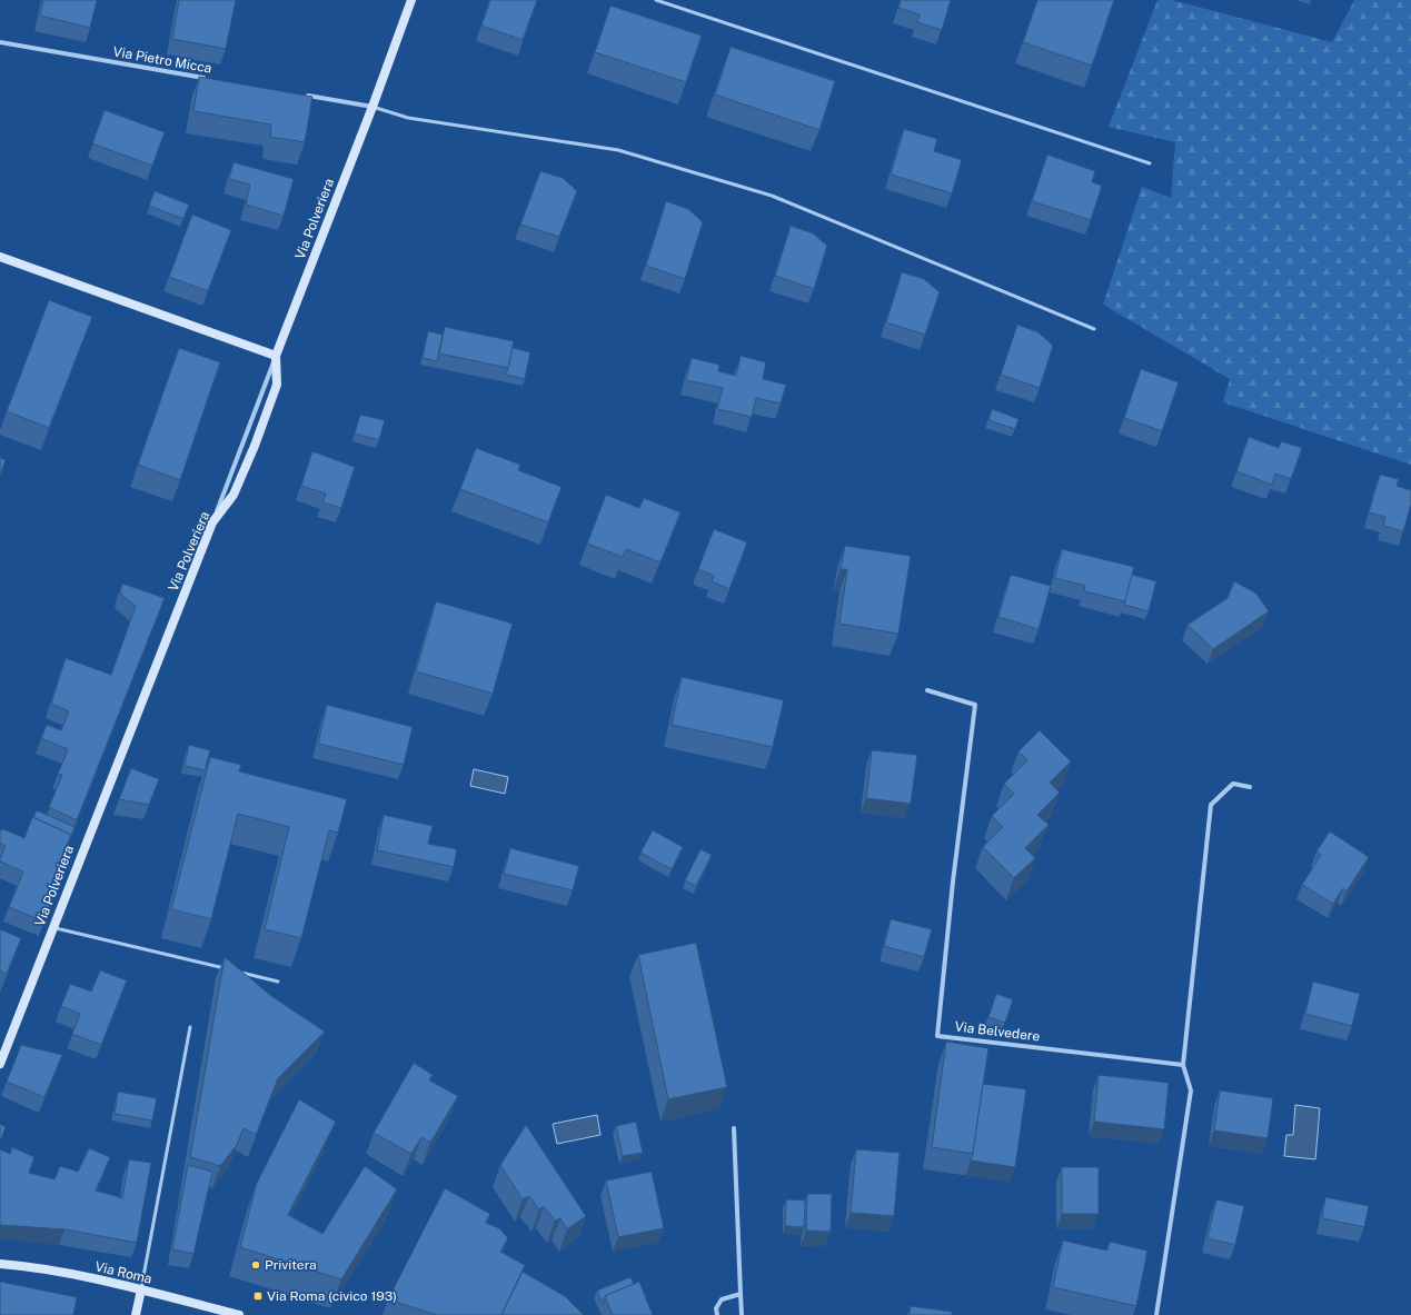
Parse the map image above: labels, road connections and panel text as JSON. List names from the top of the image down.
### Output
{
  "streets": {
    "street": [
      "Via Pietro Micca",
      "Via Polveriera",
      "Via Belvedere",
      "Via Roma"
    ]
  },
  "places": {
    "other": ["Privitera"],
    "transit": ["Via Roma (civico 193)"]
  }
}
